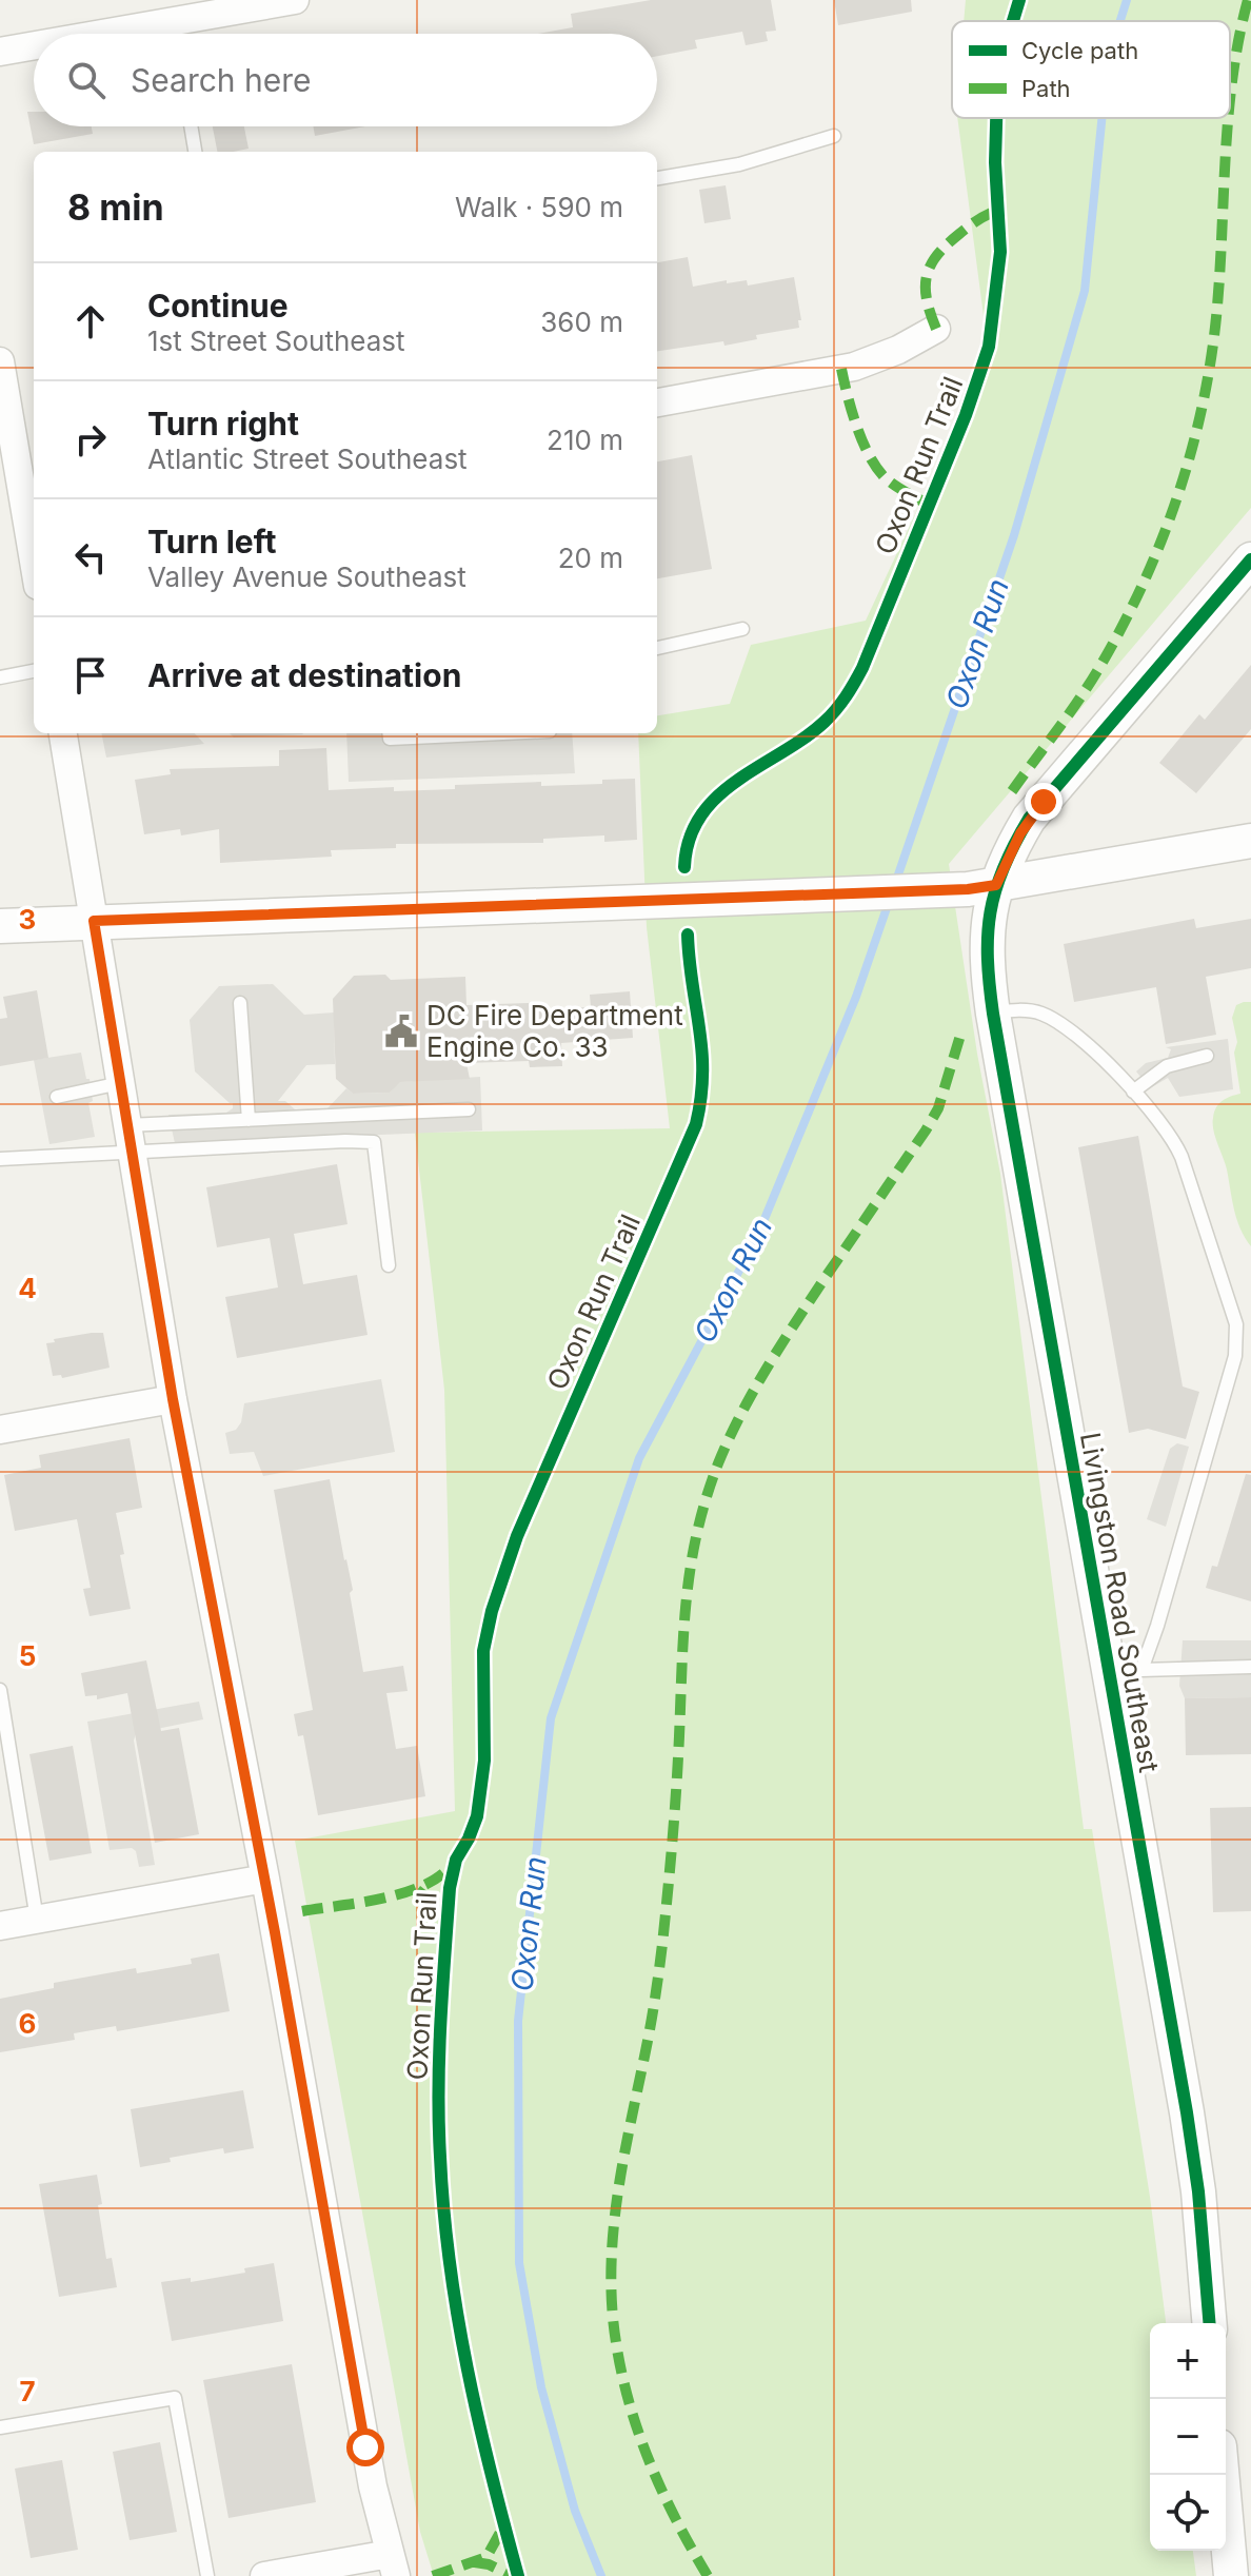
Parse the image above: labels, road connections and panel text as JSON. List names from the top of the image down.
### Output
{
  "streets": {
    "street": ["Livingston Road Southeast"],
    "cycle path": ["Oxon Run Trail"]
  },
  "water": ["Oxon Run"],
  "places": {
    "public building": ["DC Fire Department Engine Co. 33"]
  },
  "legend": ["Cycle path", "Path"],
  "page": {
    "search": "Search here",
    "heading": ["8 min", "Walk · 590 m"],
    "list": [
      ["Continue", "1st Street Southeast", "360 m"],
      ["Turn right", "Atlantic Street Southeast", "210 m"],
      ["Turn left", "Valley Avenue Southeast", "20 m"],
      "Arrive at destination"
    ],
    "map_buttons": ["+", "−"]
  },
  "grid": {
    "rows": [
      "3",
      "4",
      "5",
      "6",
      "7"
    ]
  }
}
